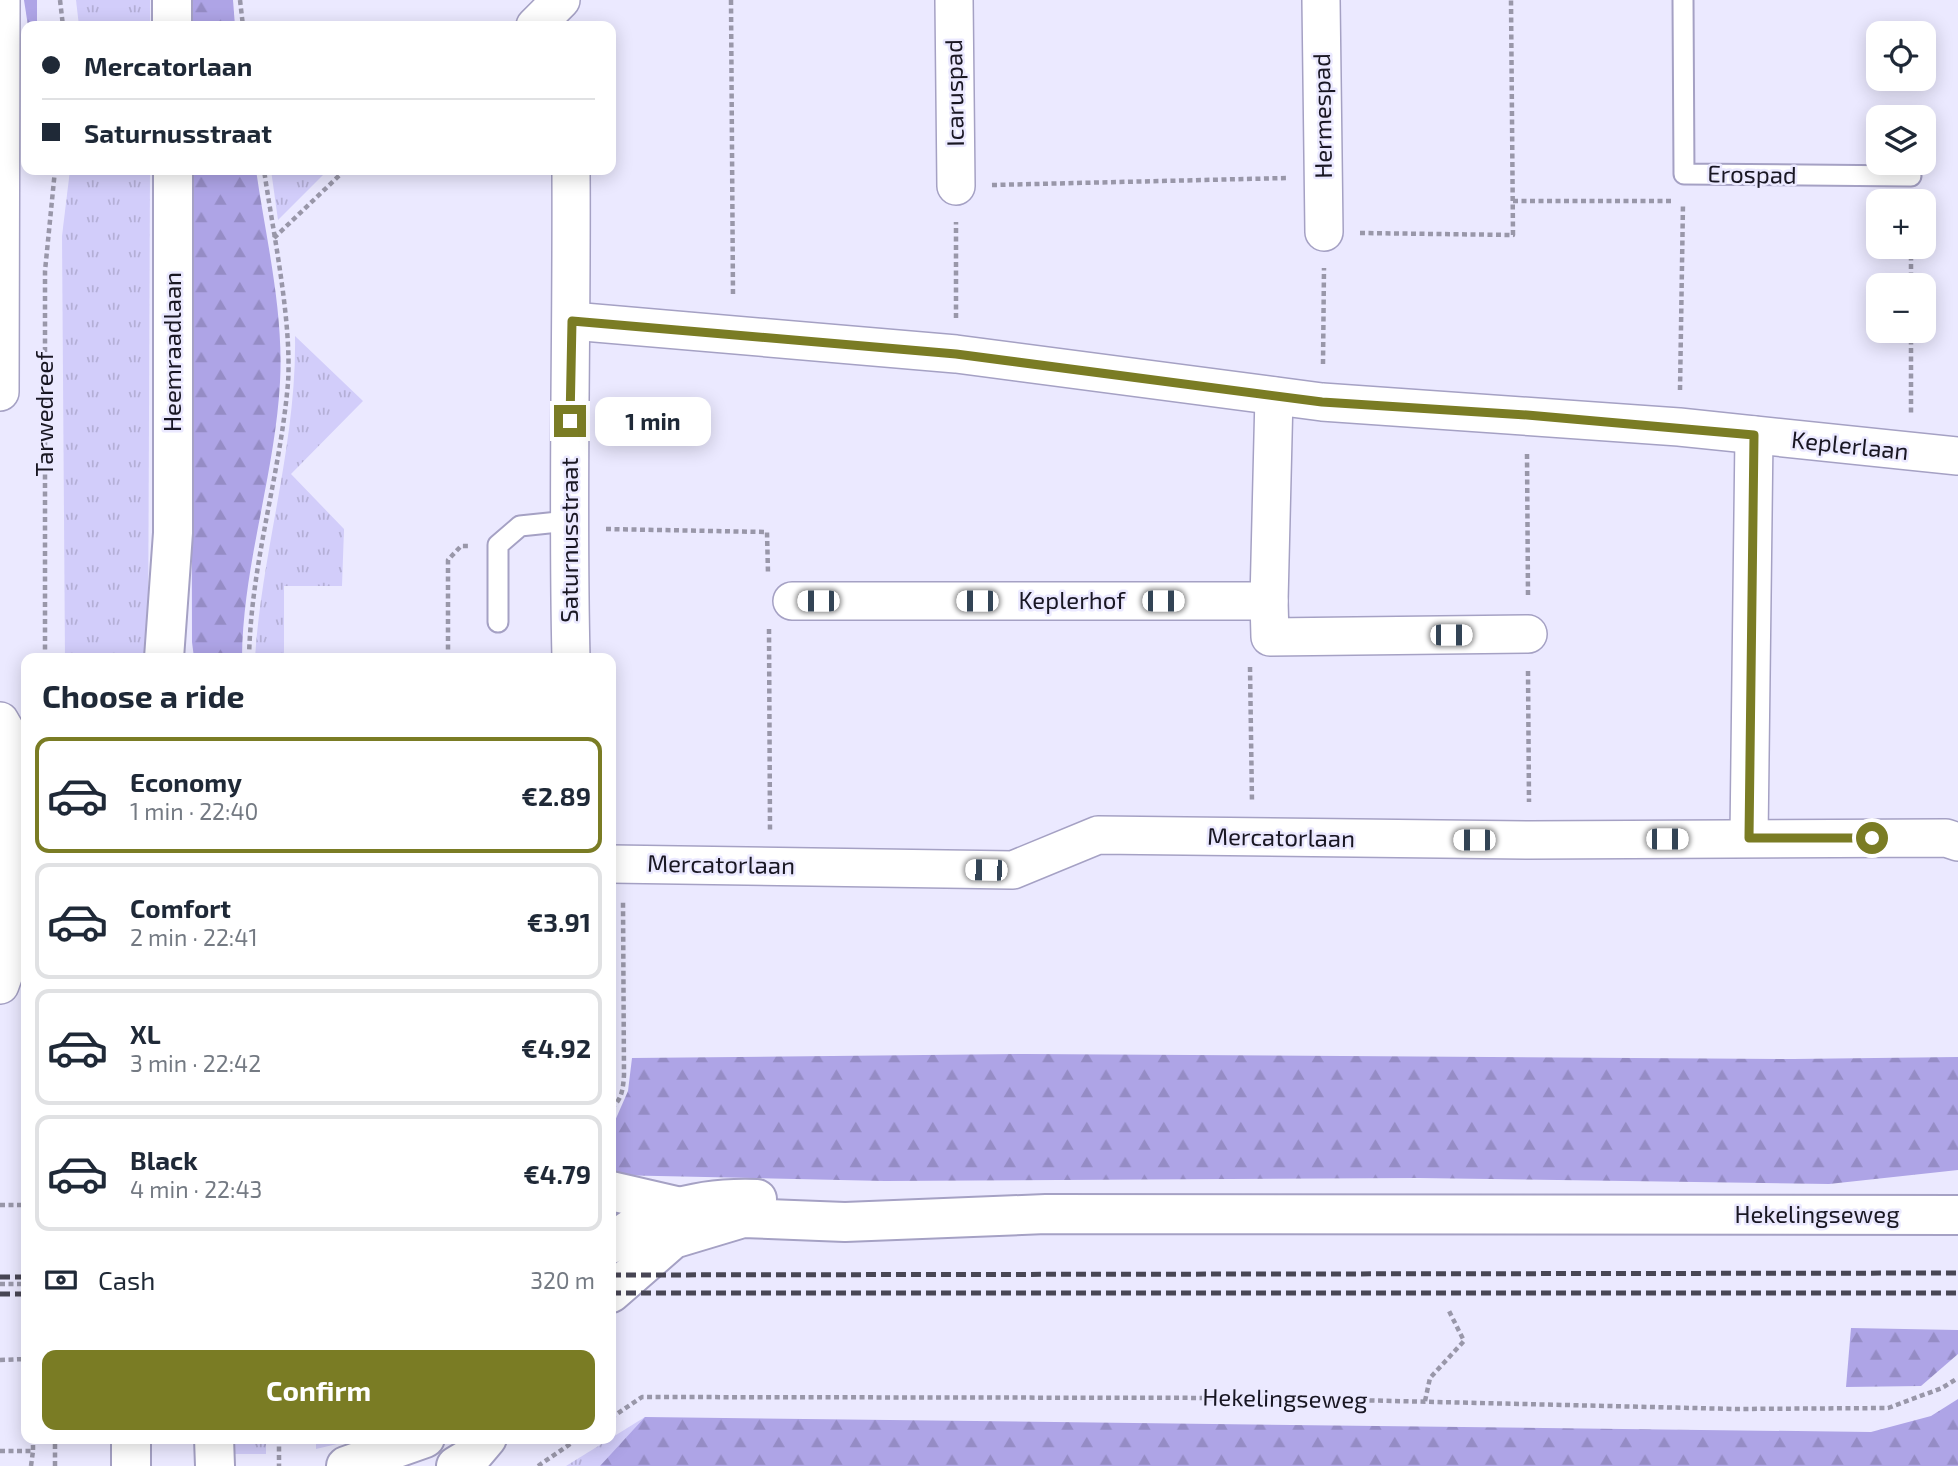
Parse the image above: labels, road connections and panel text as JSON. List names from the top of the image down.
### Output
{
  "streets": {
    "street": [
      "Icaruspad",
      "Hermespad",
      "Heemraadlaan",
      "Tarwedreef",
      "Keplerlaan",
      "Saturnusstraat",
      "Keplerhof",
      "Mercatorlaan",
      "Hekelingseweg"
    ],
    "lane": ["Erospad"]
  },
  "crossings": [
    ["Keplerlaan", "Saturnusstraat"]
  ],
  "page": {
    "map_buttons": ["+", "−"],
    "banner": ["Mercatorlaan", "Saturnusstraat"],
    "bubble": "1 min",
    "heading": "Choose a ride",
    "list": [
      {
        "name": "Economy",
        "note": "1 min · 22:40",
        "value": "€2.89"
      },
      {
        "name": "Comfort",
        "note": "2 min · 22:41",
        "value": "€3.91"
      },
      {
        "name": "XL",
        "note": "3 min · 22:42",
        "value": "€4.92"
      },
      {
        "name": "Black",
        "note": "4 min · 22:43",
        "value": "€4.79"
      }
    ],
    "pay": ["Cash", "320 m"],
    "buttons": "Confirm"
  }
}
